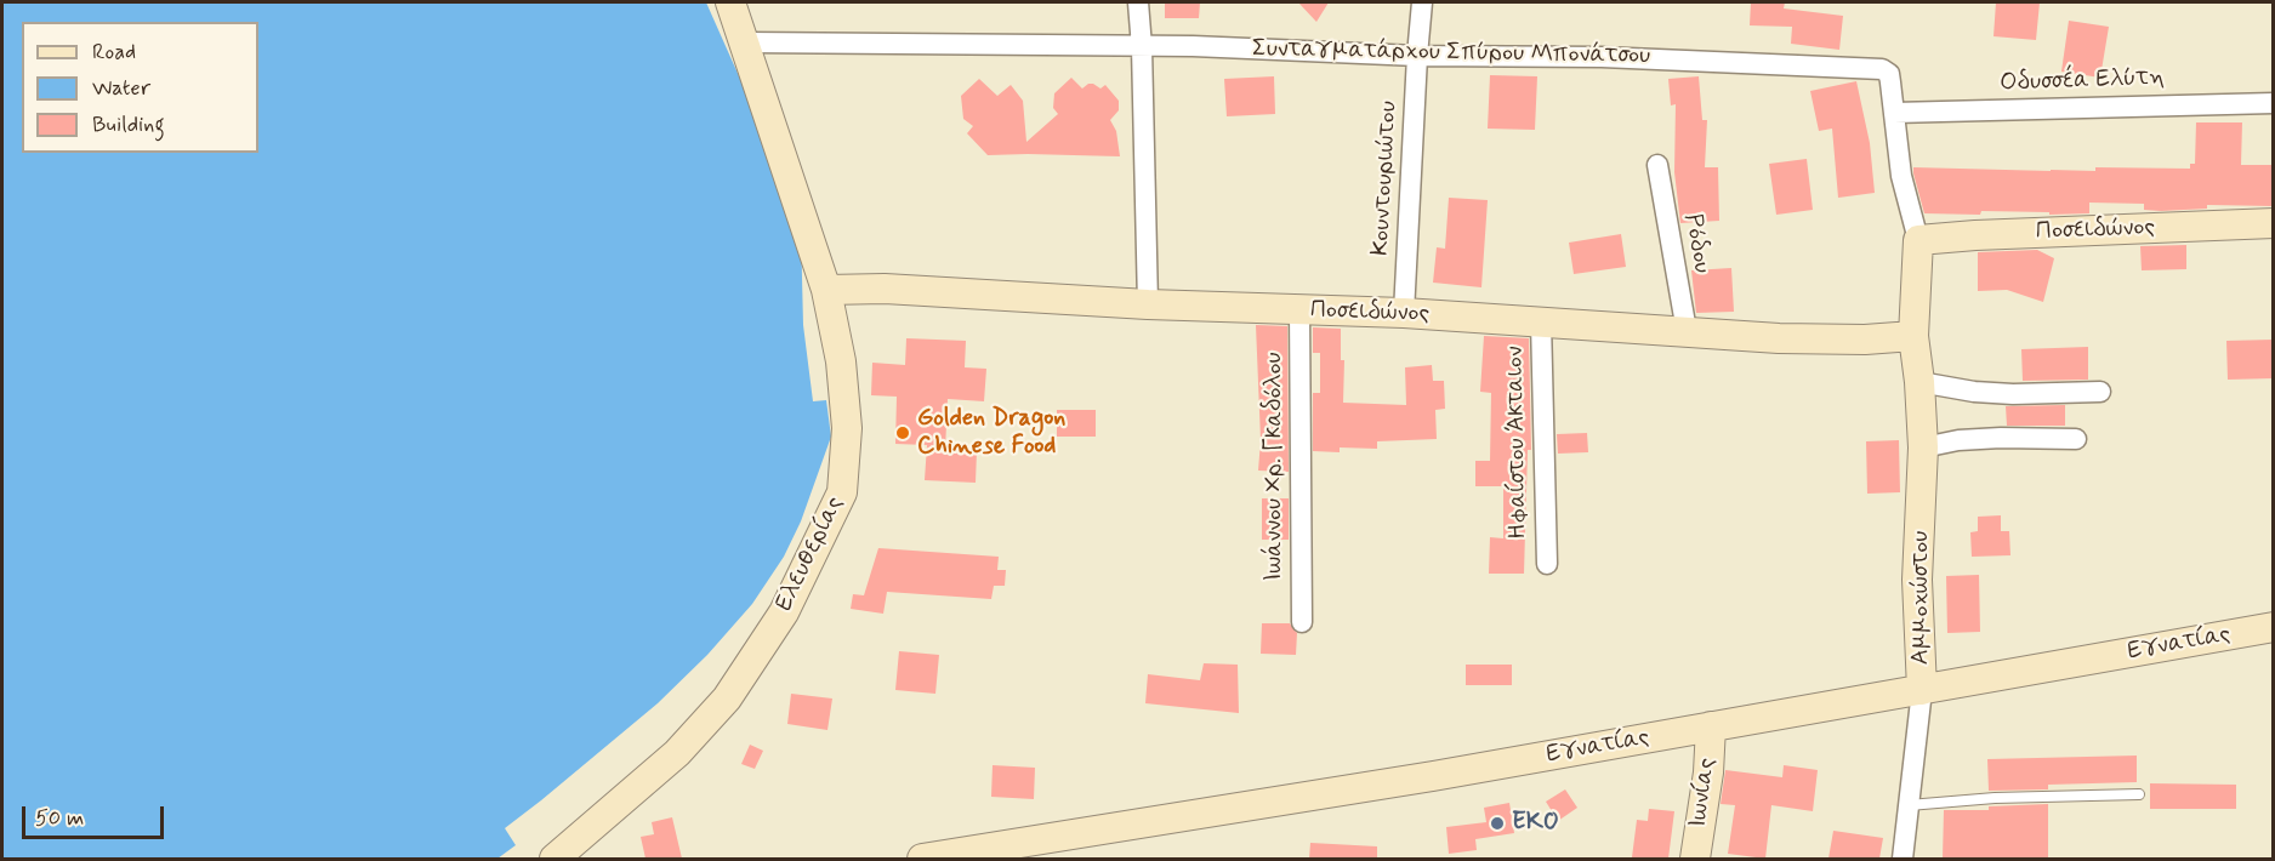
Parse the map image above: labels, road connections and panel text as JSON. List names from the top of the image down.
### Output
{
  "streets": {
    "street": [
      "Συνταγματάρχου Σπύρου Μπονάτσου",
      "Οδυσσέα Ελύτη",
      "Κουντουριώτου",
      "Ποσειδώνος",
      "Ρόδου",
      "Ηφαίστου Άκταιον",
      "Ιωάννου Χρ. Γκαδόλου",
      "Ελευθερίας",
      "Αμμοχώστου",
      "Εγνατίας",
      "Ιωνίας"
    ]
  },
  "crossings": [
    ["Συνταγματάρχου Σπύρου Μπονάτσου", "Οδυσσέα Ελύτη"],
    ["Συνταγματάρχου Σπύρου Μπονάτσου", "Κουντουριώτου"],
    ["Συνταγματάρχου Σπύρου Μπονάτσου", "Ποσειδώνος"],
    ["Συνταγματάρχου Σπύρου Μπονάτσου", "Ελευθερίας"],
    ["Συνταγματάρχου Σπύρου Μπονάτσου", "Αμμοχώστου"],
    ["Κουντουριώτου", "Ποσειδώνος"],
    ["Ποσειδώνος", "Ρόδου"],
    ["Ποσειδώνος", "Ηφαίστου Άκταιον"],
    ["Ποσειδώνος", "Ιωάννου Χρ. Γκαδόλου"],
    ["Ποσειδώνος", "Ελευθερίας"],
    ["Ποσειδώνος", "Αμμοχώστου"],
    ["Αμμοχώστου", "Εγνατίας"],
    ["Εγνατίας", "Ιωνίας"]
  ],
  "places": ["Golden Dragon Chinese Food", "EKO"],
  "legend": ["Road", "Water", "Building"],
  "scale_bar": "50 m"
}
